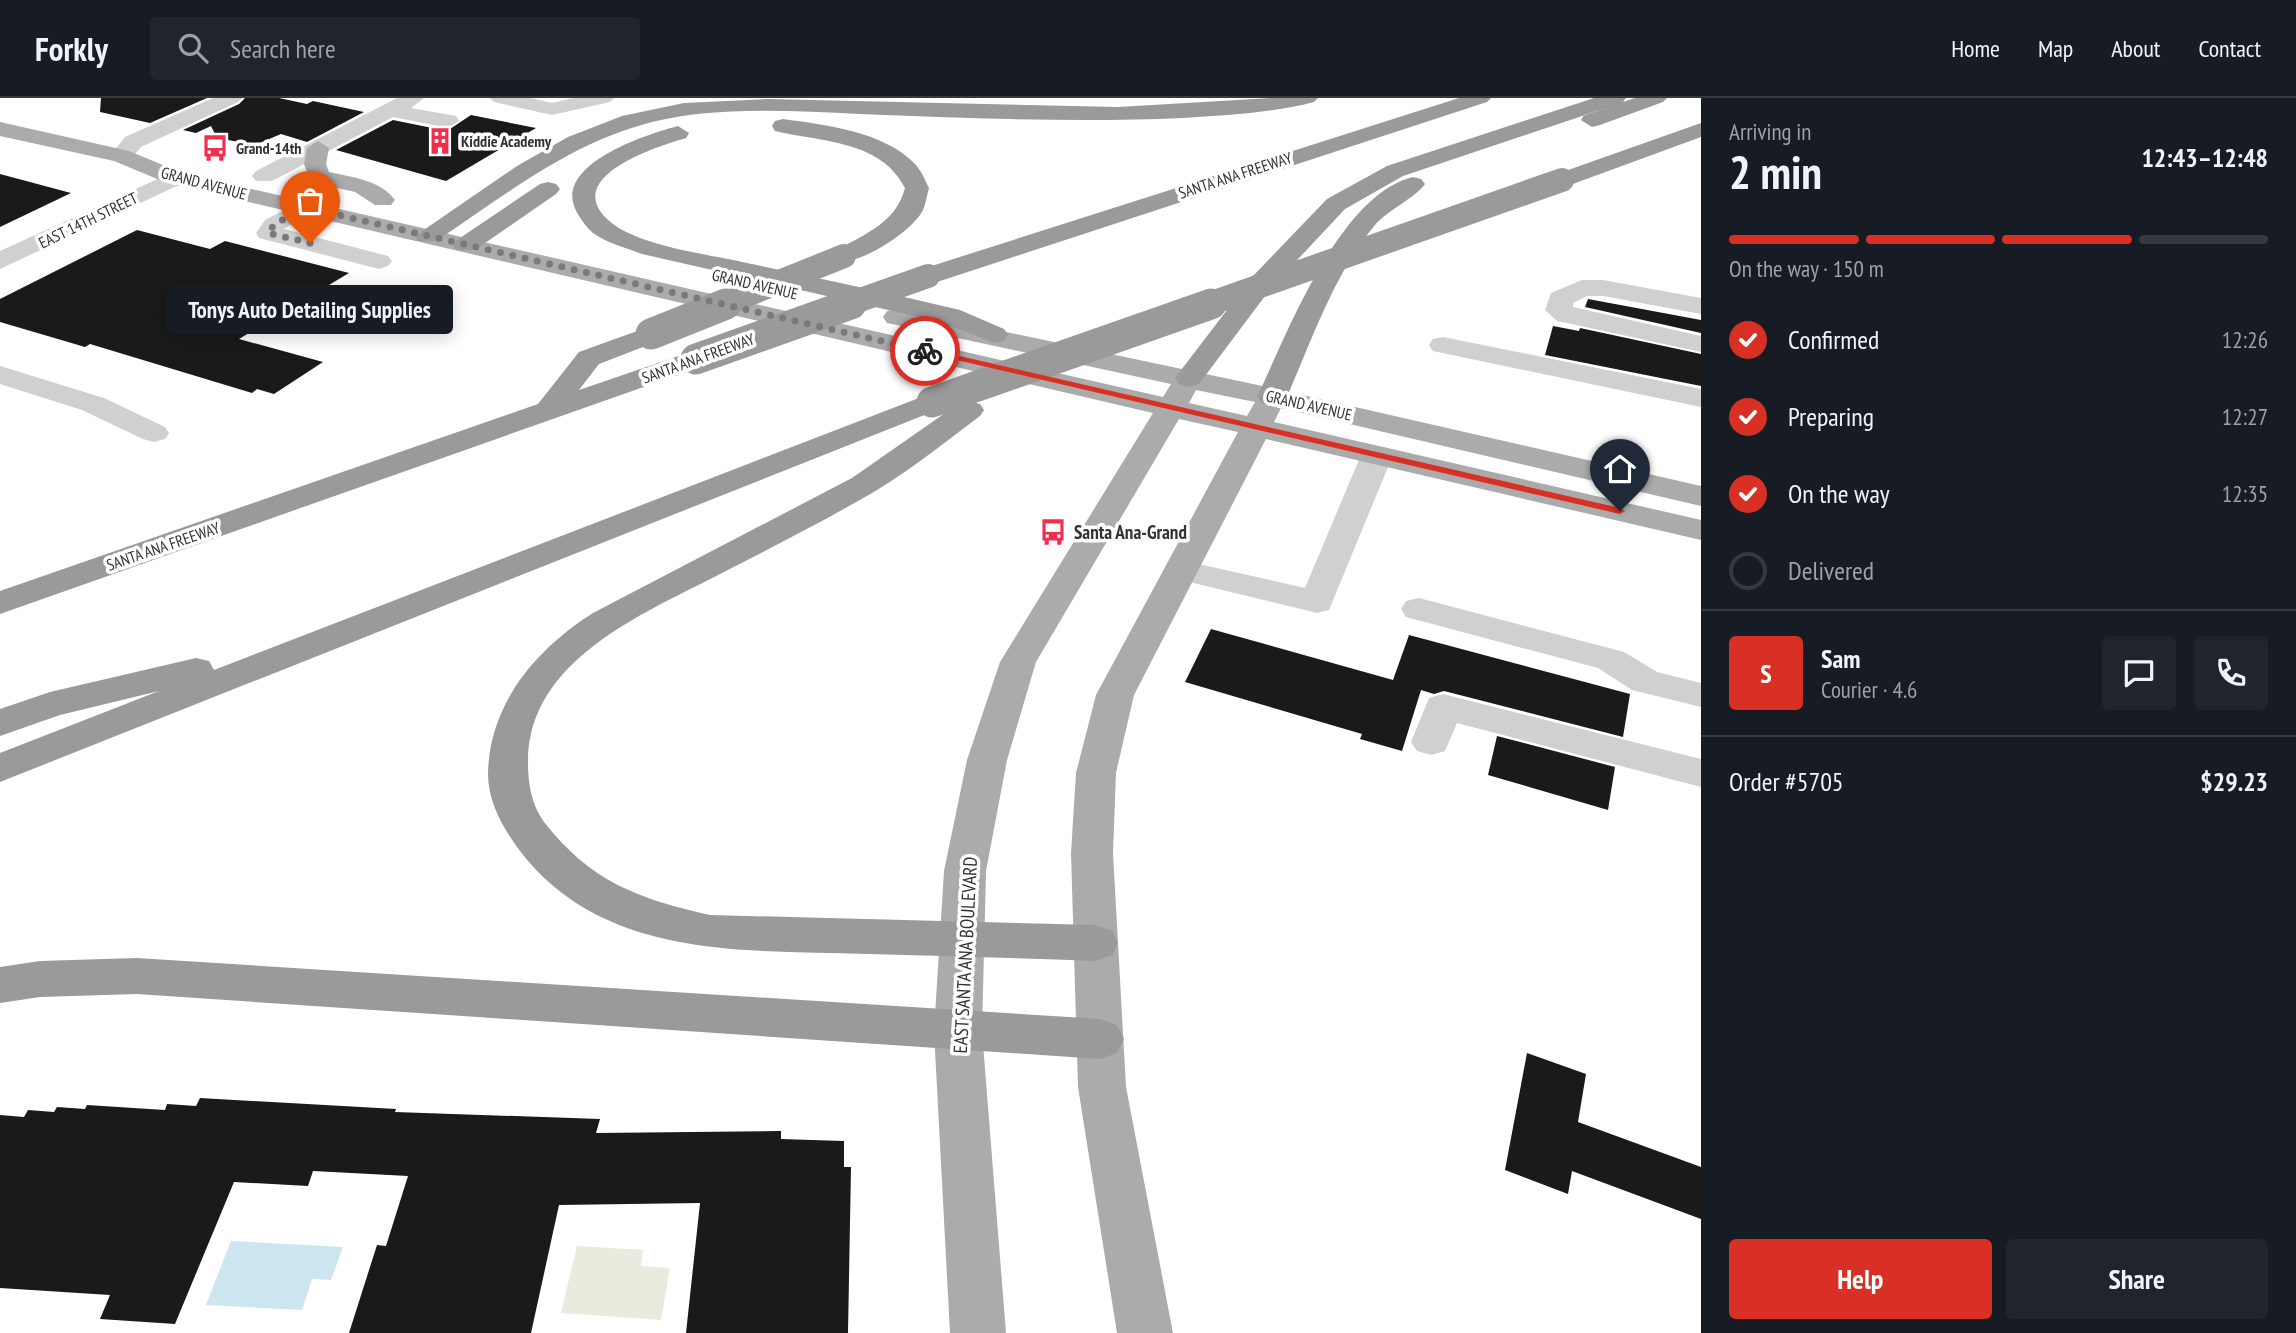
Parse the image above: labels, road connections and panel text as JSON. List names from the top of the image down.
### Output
{
  "streets": {
    "highway": ["SANTA ANA FREEWAY"],
    "main road": ["GRAND AVENUE", "EAST SANTA ANA BOULEVARD"],
    "street": ["EAST 14TH STREET"]
  },
  "crossings": [
    ["GRAND AVENUE", "EAST 14TH STREET"],
    ["GRAND AVENUE", "EAST SANTA ANA BOULEVARD"]
  ],
  "places": {
    "building": ["Kiddie Academy"],
    "bus stop": ["Grand-14th", "Santa Ana-Grand"],
    "other": ["Tonys Auto Detailing Supplies"]
  },
  "page": {
    "header": "Forkly",
    "search": "Search here",
    "nav": [
      "Home",
      "Map",
      "About",
      "Contact"
    ],
    "heading": ["2 min", "Arriving in", "12:43–12:48"],
    "panel": [
      "Sam",
      "Courier · 4.6",
      "Order #5705",
      "$29.23"
    ],
    "bar": "On the way · 150 m",
    "bubble": "Tonys Auto Detailing Supplies",
    "list": [
      ["Confirmed", "12:26"],
      ["Preparing", "12:27"],
      ["On the way", "12:35"],
      "Delivered"
    ],
    "round": "S",
    "buttons": ["Help", "Share"]
  }
}
